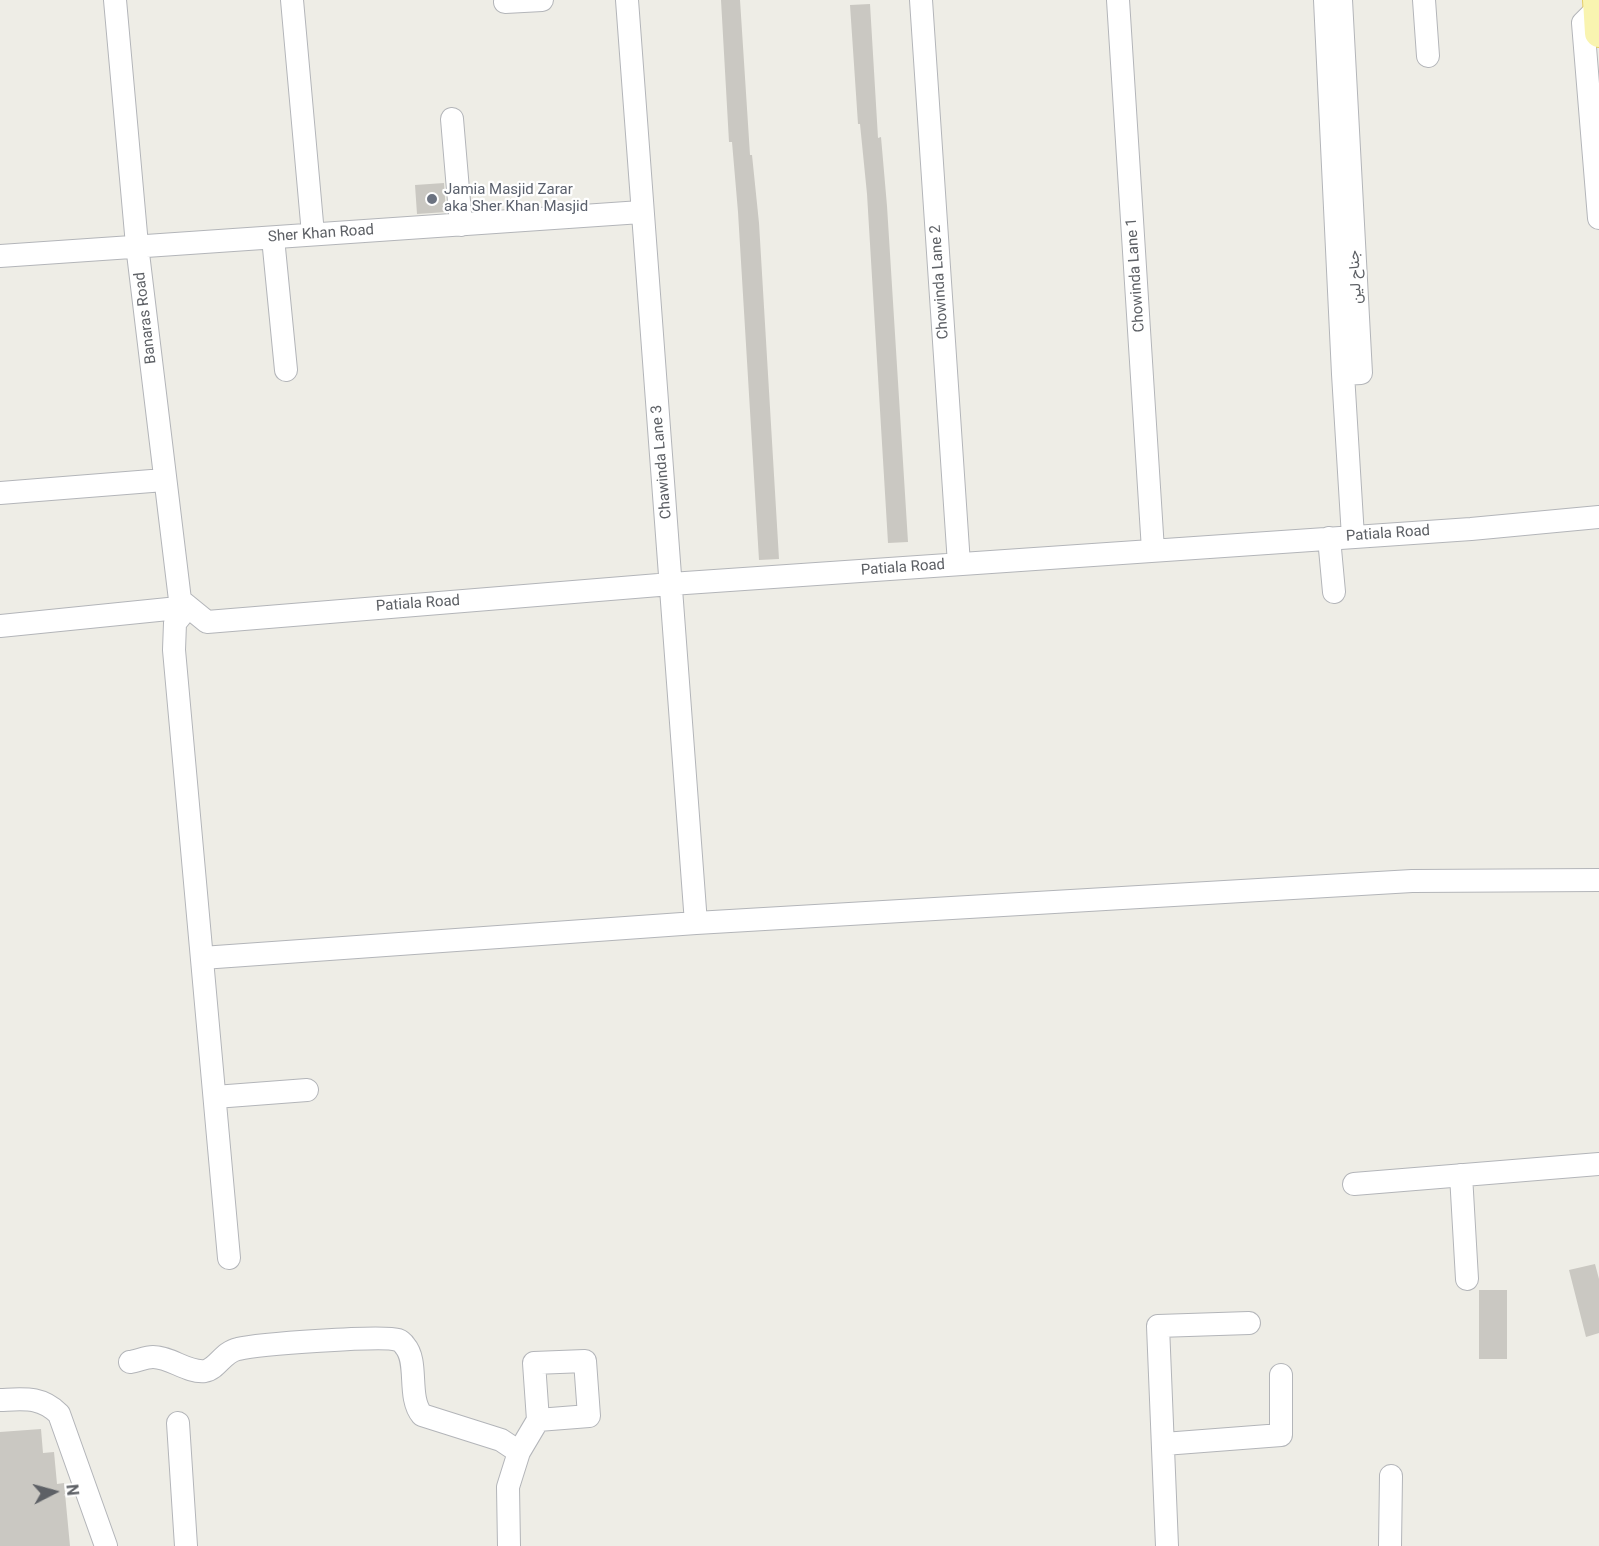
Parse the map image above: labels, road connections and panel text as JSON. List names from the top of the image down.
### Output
{
  "streets": {
    "street": [
      "Sher Khan Road",
      "Chowinda Lane 1",
      "جناح لین",
      "Chowinda Lane 2",
      "Banaras Road",
      "Chawinda Lane 3",
      "Patiala Road"
    ]
  },
  "crossings": [
    ["Sher Khan Road", "Banaras Road"],
    ["Sher Khan Road", "Chawinda Lane 3"],
    ["Chowinda Lane 1", "Patiala Road"],
    ["جناح لین", "Patiala Road"],
    ["Chowinda Lane 2", "Patiala Road"],
    ["Banaras Road", "Patiala Road"],
    ["Chawinda Lane 3", "Patiala Road"]
  ],
  "places": ["Jamia Masjid Zarar aka Sher Khan Masjid"],
  "north": "right"
}
